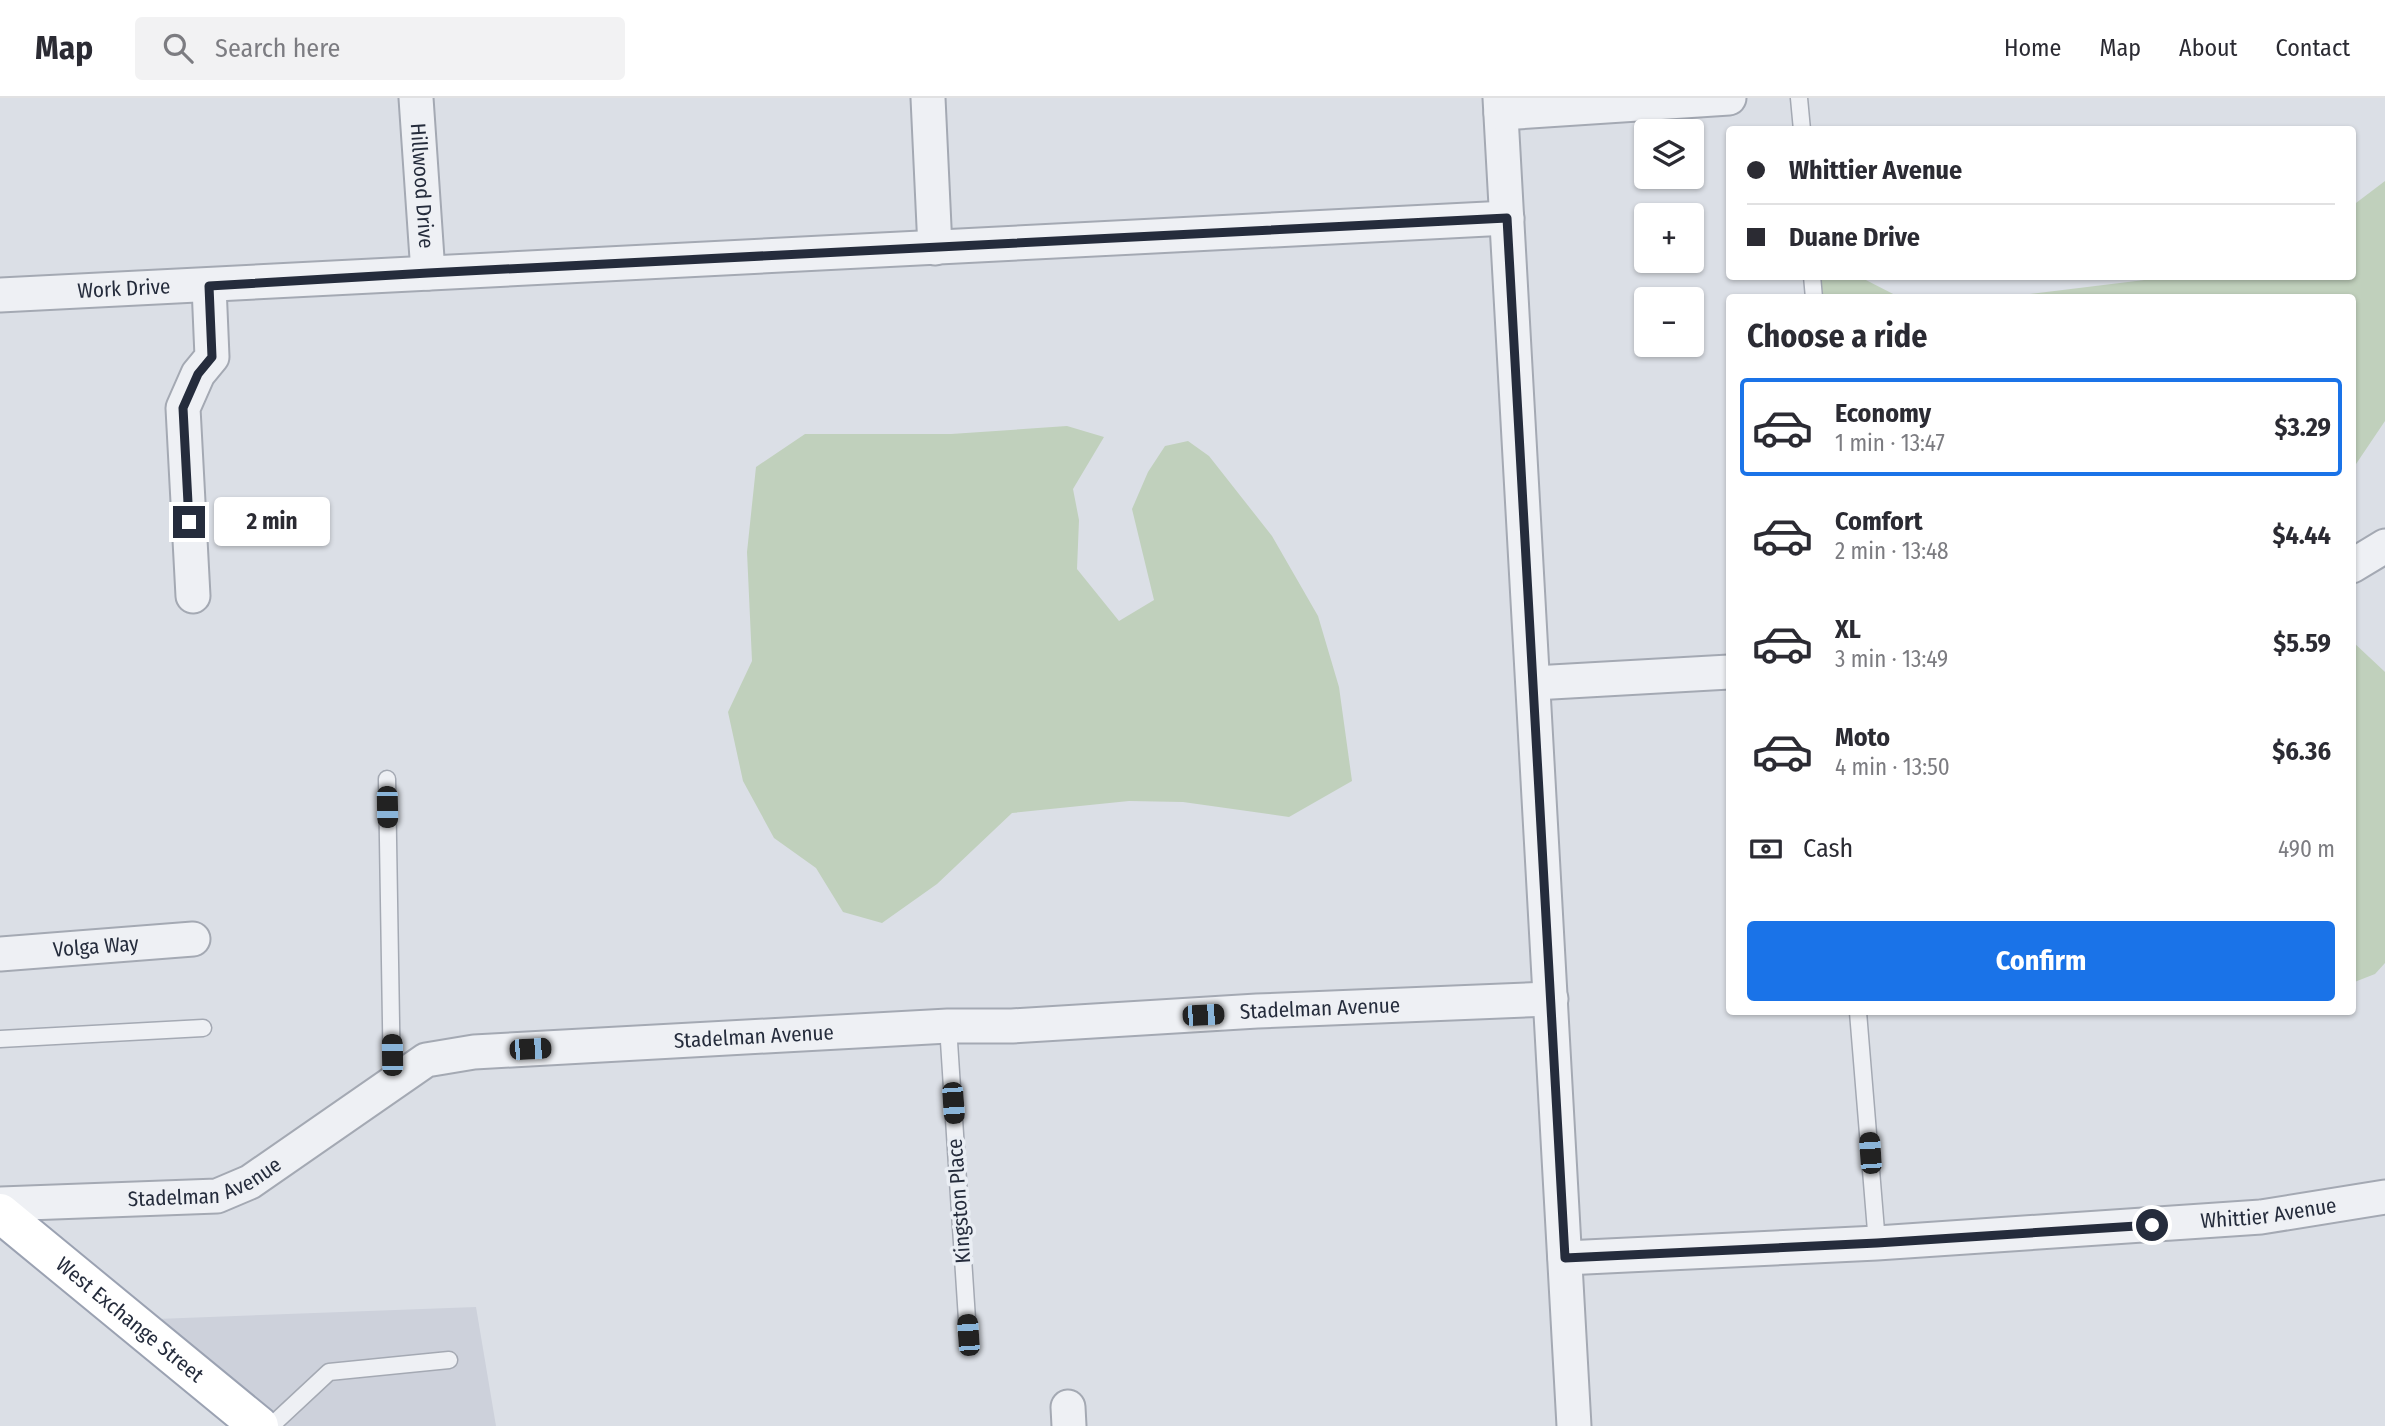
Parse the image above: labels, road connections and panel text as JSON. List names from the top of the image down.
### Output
{
  "streets": {
    "main road": ["West Exchange Street"],
    "street": [
      "Hillwood Drive",
      "Work Drive",
      "Volga Way",
      "Stadelman Avenue",
      "Whittier Avenue"
    ],
    "lane": ["Kingston Place"]
  },
  "crossings": [
    ["Hillwood Drive", "Work Drive"],
    ["Stadelman Avenue", "Kingston Place"]
  ],
  "page": {
    "header": "Map",
    "search": "Search here",
    "nav": [
      "Home",
      "Map",
      "About",
      "Contact"
    ],
    "map_buttons": ["+", "−"],
    "banner": ["Whittier Avenue", "Duane Drive"],
    "heading": "Choose a ride",
    "list": [
      {
        "name": "Economy",
        "note": "1 min · 13:47",
        "value": "$3.29"
      },
      {
        "name": "Comfort",
        "note": "2 min · 13:48",
        "value": "$4.44"
      },
      {
        "name": "XL",
        "note": "3 min · 13:49",
        "value": "$5.59"
      },
      {
        "name": "Moto",
        "note": "4 min · 13:50",
        "value": "$6.36"
      }
    ],
    "bubble": "2 min",
    "pay": ["Cash", "490 m"],
    "buttons": "Confirm"
  }
}
